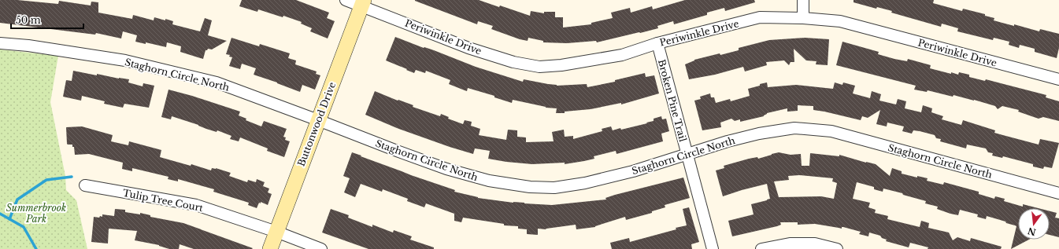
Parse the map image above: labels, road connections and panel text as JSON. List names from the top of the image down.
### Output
{
  "streets": {
    "street": [
      "Periwinkle Drive",
      "Staghorn Circle North",
      "Broken Pine Trail",
      "Buttonwood Drive",
      "Tulip Tree Court"
    ]
  },
  "crossings": [
    ["Periwinkle Drive", "Broken Pine Trail"],
    ["Periwinkle Drive", "Buttonwood Drive"],
    ["Staghorn Circle North", "Broken Pine Trail"],
    ["Staghorn Circle North", "Buttonwood Drive"],
    ["Buttonwood Drive", "Tulip Tree Court"]
  ],
  "parks": ["Summerbrook Park"],
  "scale_bar": "50 m",
  "north": "bottom"
}
